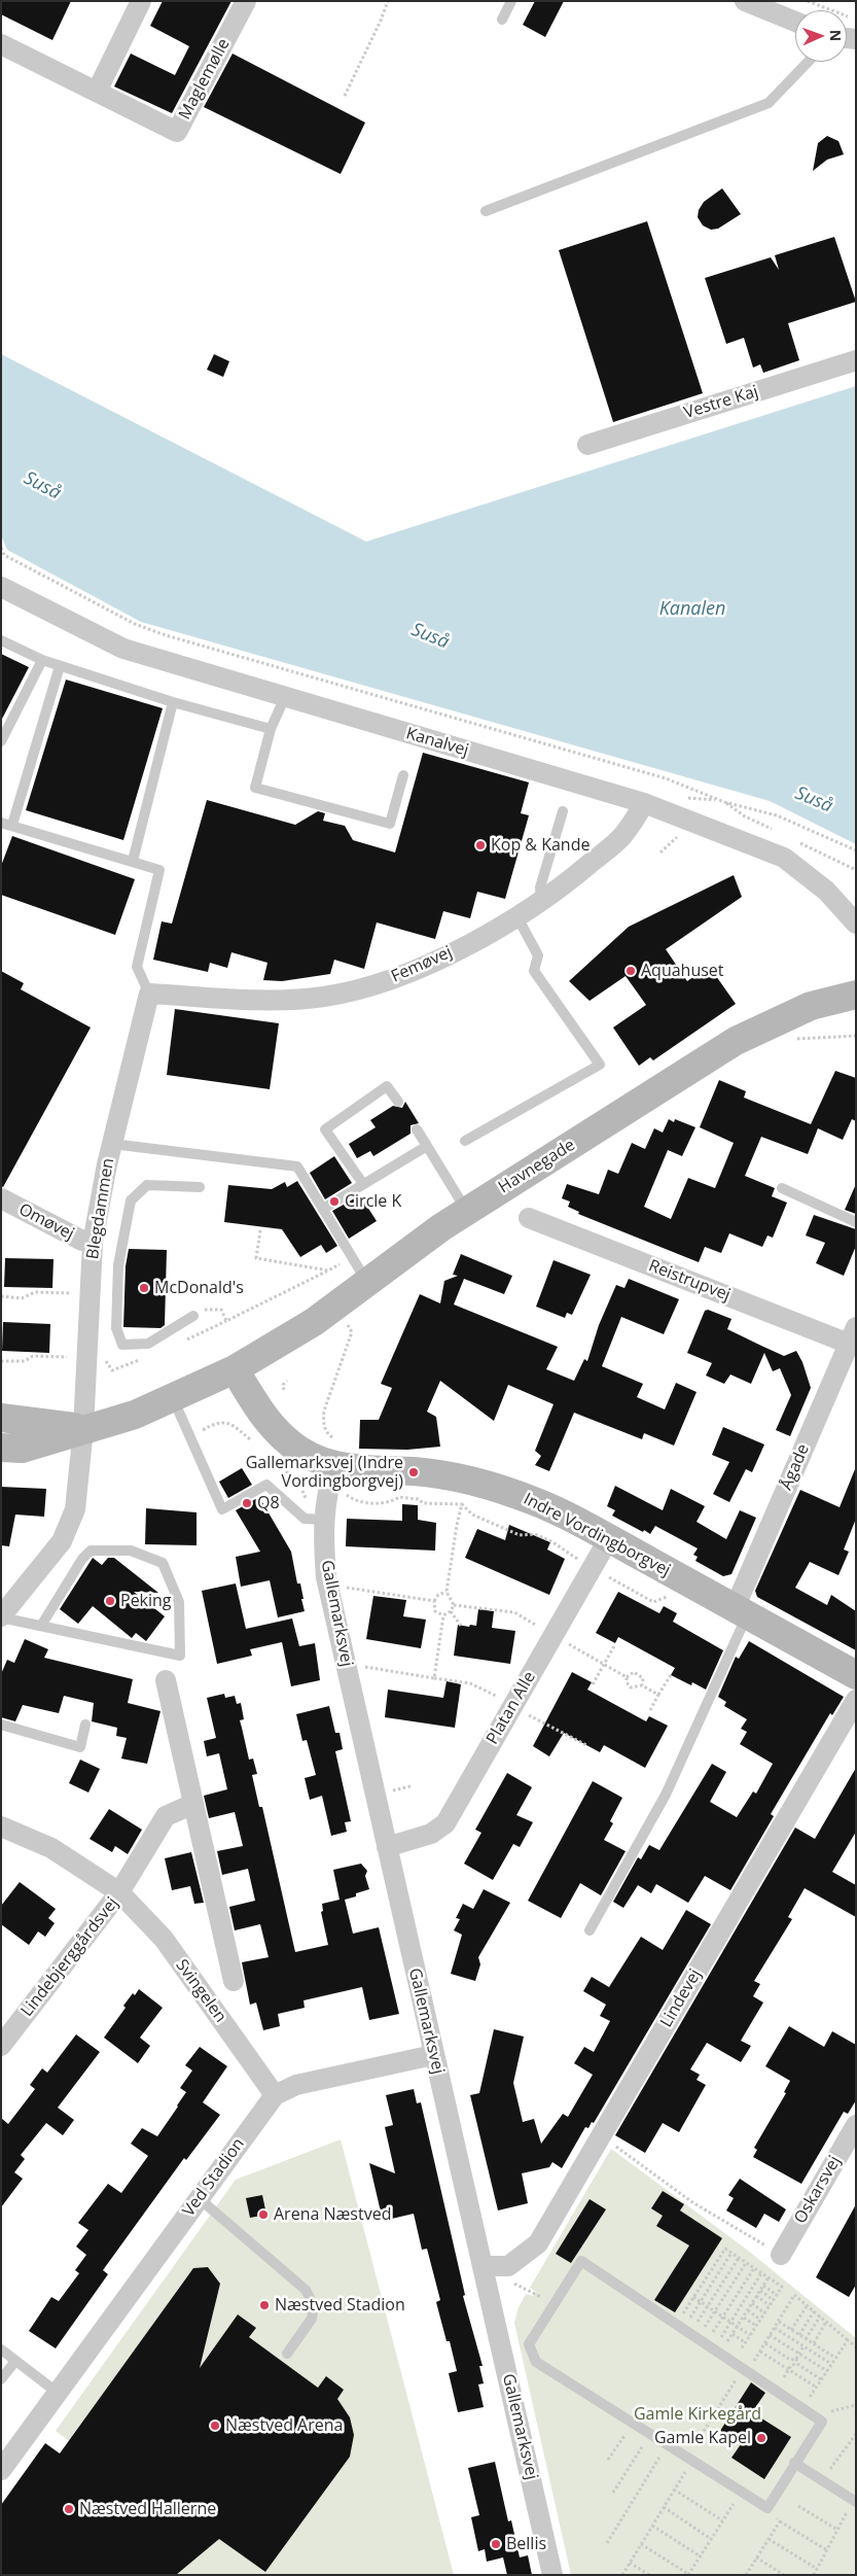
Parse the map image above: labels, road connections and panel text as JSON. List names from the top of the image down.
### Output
{
  "streets": {
    "main road": ["Havnegade", "Indre Vordingborgvej"],
    "street": [
      "Maglemølle",
      "Vestre Kaj",
      "Kanalvej",
      "Femøvej",
      "Blegdammen",
      "Omøvej",
      "Reistrupvej",
      "Ågade",
      "Gallemarksvej",
      "Platan Alle",
      "Lindebjerggårdsvej",
      "Svingelen",
      "Lindevej",
      "Ved Stadion",
      "Oskarsvej"
    ]
  },
  "crossings": [
    ["Kanalvej", "Femøvej"],
    ["Femøvej", "Blegdammen"],
    ["Havnegade", "Blegdammen"],
    ["Havnegade", "Indre Vordingborgvej"],
    ["Blegdammen", "Omøvej"],
    ["Reistrupvej", "Ågade"],
    ["Ågade", "Indre Vordingborgvej"],
    ["Indre Vordingborgvej", "Gallemarksvej"],
    ["Indre Vordingborgvej", "Platan Alle"],
    ["Gallemarksvej", "Platan Alle"],
    ["Gallemarksvej", "Lindevej"],
    ["Lindebjerggårdsvej", "Svingelen"],
    ["Svingelen", "Ved Stadion"]
  ],
  "water": ["Suså", "Kanalen"],
  "parks": ["Gamle Kirkegård"],
  "places": [
    "Kop & Kande",
    "Aquahuset",
    "Circle K",
    "McDonald's",
    "Gallemarksvej (Indre Vordingborgvej)",
    "Q8",
    "Peking",
    "Arena Næstved",
    "Næstved Stadion",
    "Næstved Arena",
    "Gamle Kapel",
    "Næstved Hallerne",
    "Bellis"
  ],
  "north": "right"
}
